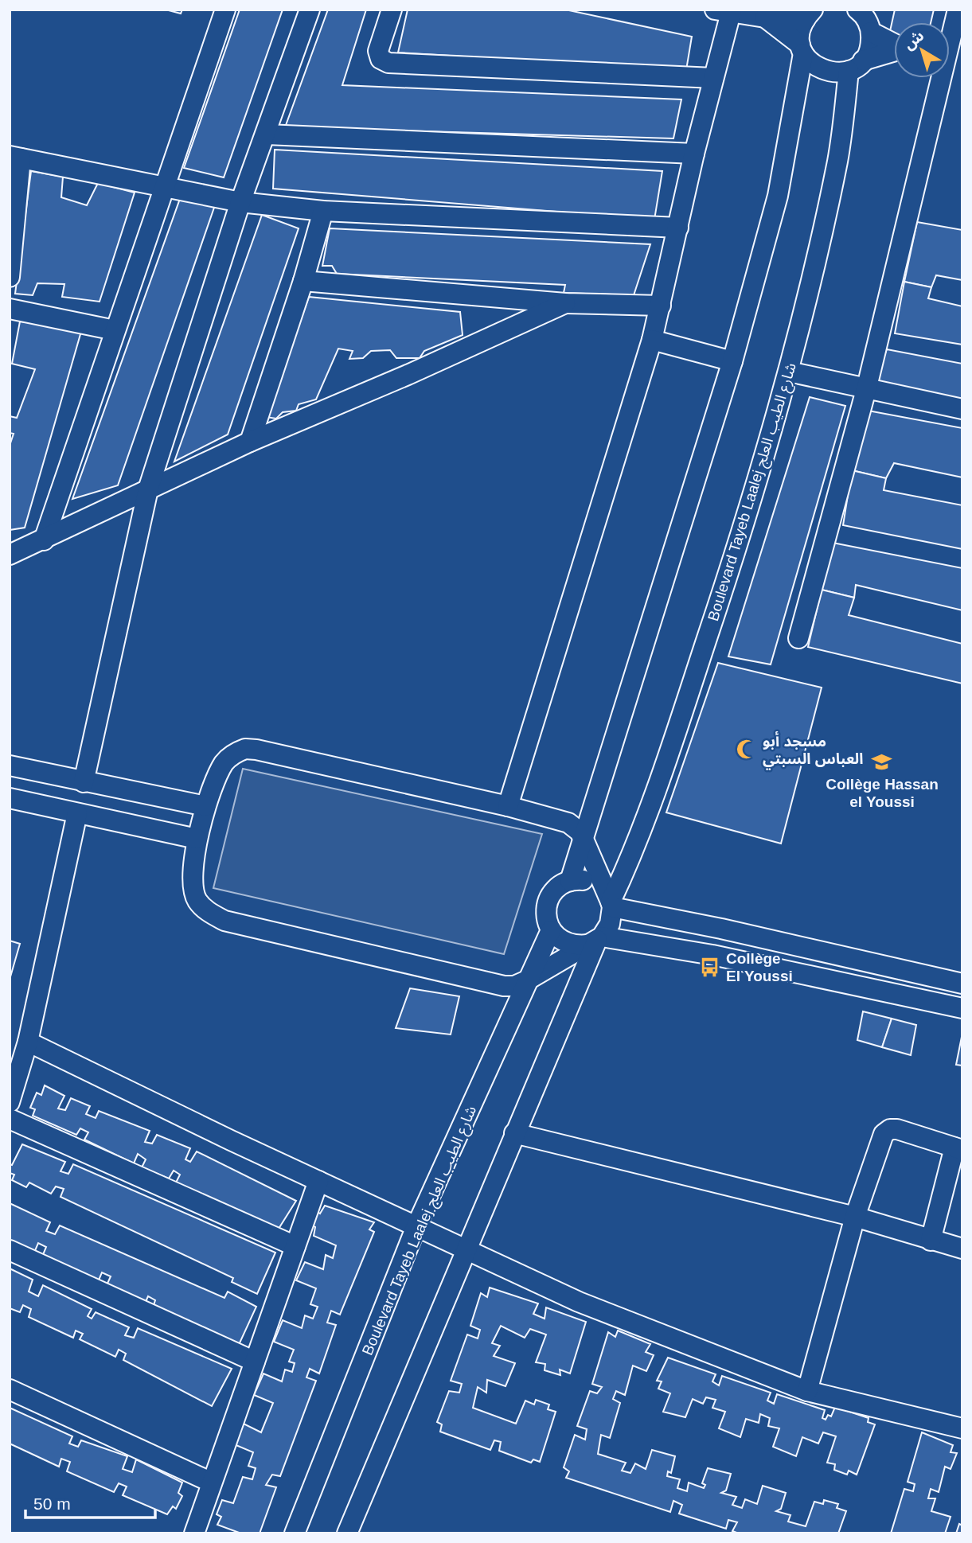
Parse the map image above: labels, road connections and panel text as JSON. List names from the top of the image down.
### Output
{
  "streets": {
    "street": ["Boulevard Tayeb Laalej شارع الطيب العلج"]
  },
  "places": {
    "mosque": ["مسجد أبو العباس السبتي"],
    "school or university": ["Collège Hassan el Youssi"],
    "bus stop": ["Collège El Youssi"]
  },
  "scale_bar": "50 m",
  "north": "top left"
}
